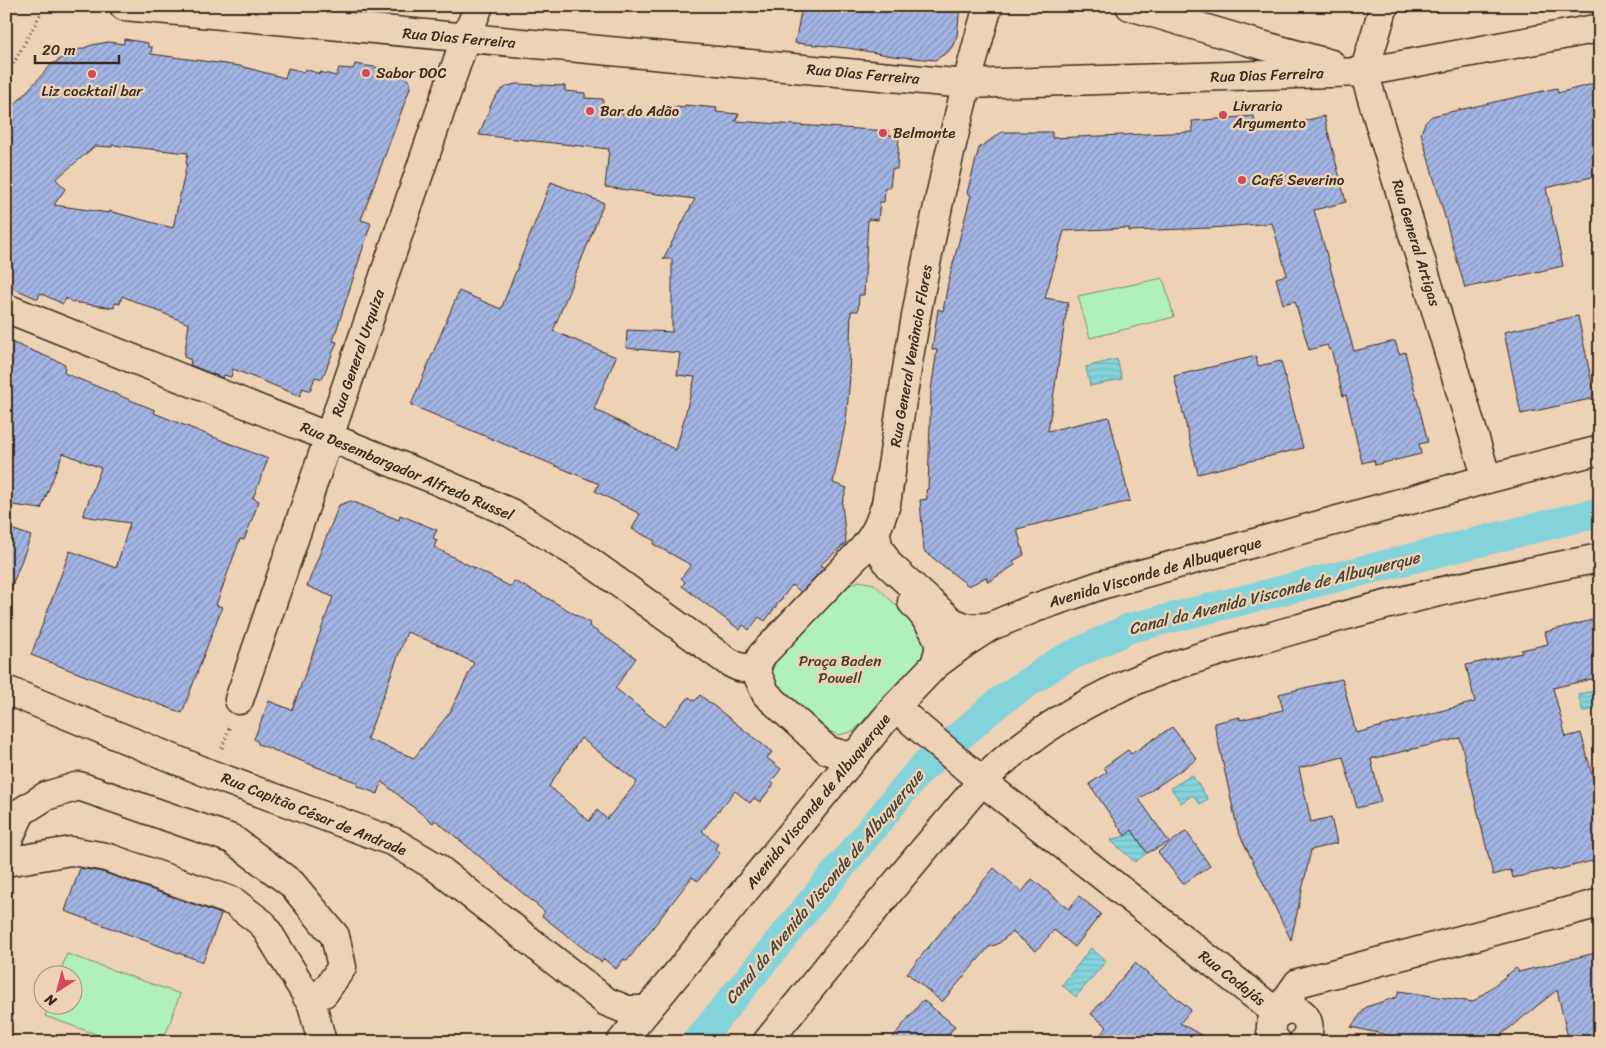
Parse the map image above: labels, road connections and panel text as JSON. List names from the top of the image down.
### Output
{
  "streets": {
    "street": [
      "Rua Dias Ferreira",
      "Rua General Artigas",
      "Rua General Urquiza",
      "Rua General Venâncio Flores",
      "Rua Desembargador Alfredo Russel",
      "Avenida Visconde de Albuquerque",
      "Rua Capitão César de Andrade",
      "Rua Codajás"
    ]
  },
  "crossings": [
    ["Rua Dias Ferreira", "Rua General Artigas"],
    ["Rua Dias Ferreira", "Rua General Urquiza"],
    ["Rua Dias Ferreira", "Rua General Venâncio Flores"],
    ["Rua General Artigas", "Avenida Visconde de Albuquerque"],
    ["Rua General Urquiza", "Rua Desembargador Alfredo Russel"],
    ["Rua General Venâncio Flores", "Rua Desembargador Alfredo Russel"],
    ["Rua General Venâncio Flores", "Avenida Visconde de Albuquerque"],
    ["Rua General Venâncio Flores", "Rua Codajás"],
    ["Rua Desembargador Alfredo Russel", "Avenida Visconde de Albuquerque"],
    ["Rua Desembargador Alfredo Russel", "Rua Codajás"],
    ["Avenida Visconde de Albuquerque", "Rua Capitão César de Andrade"],
    ["Avenida Visconde de Albuquerque", "Rua Codajás"]
  ],
  "water": ["Canal da Avenida Visconde de Albuquerque"],
  "parks": ["Praça Baden Powell"],
  "places": [
    "Sabor DOC",
    "Liz cocktail bar",
    "Bar do Adão",
    "Livraria Argumento",
    "Belmonte",
    "Café Severino"
  ],
  "scale_bar": "20 m",
  "north": "bottom left"
}
